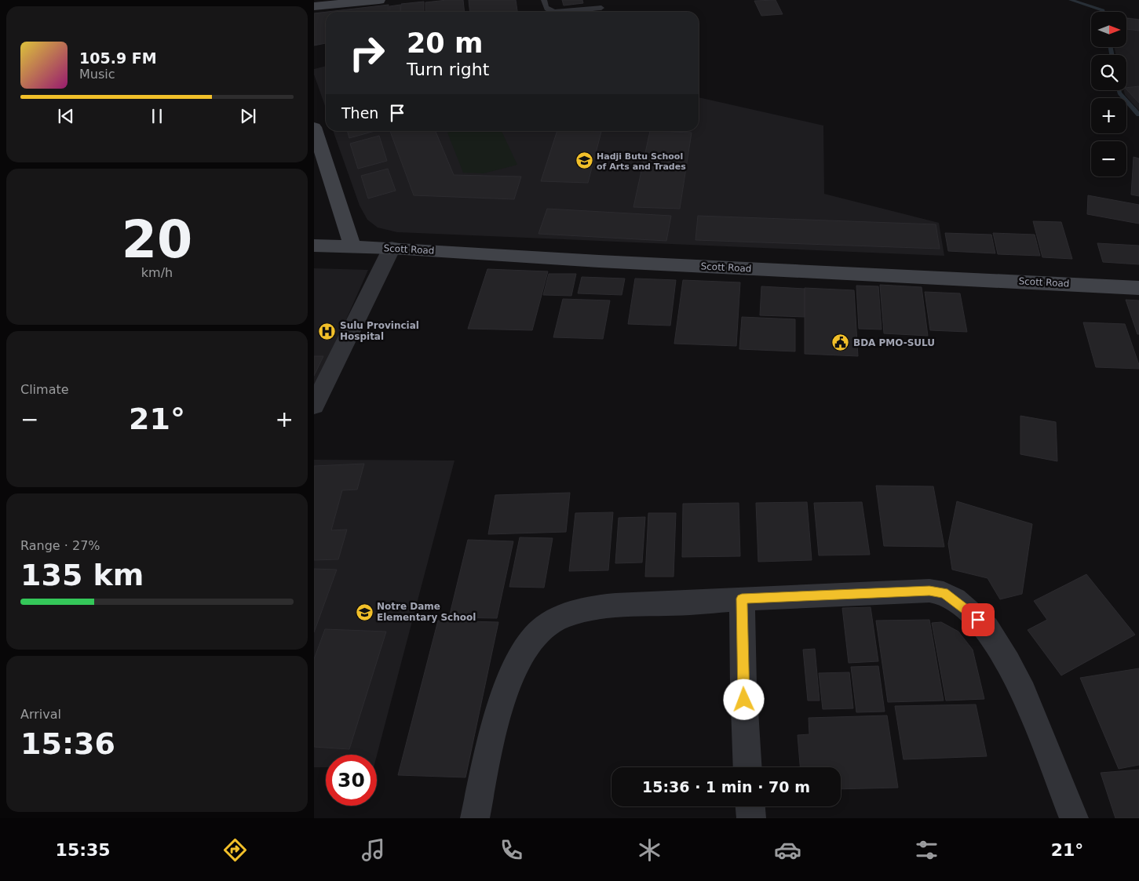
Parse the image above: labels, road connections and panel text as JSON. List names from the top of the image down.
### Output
{
  "streets": {
    "street": ["Scott Road"]
  },
  "places": {
    "school or university": ["Hadji Butu School of Arts and Trades", "Notre Dame Elementary School"],
    "hospital": ["Sulu Provincial Hospital"],
    "public building": ["BDA PMO-SULU"]
  },
  "north": "right",
  "page": {
    "map_buttons": ["+", "−"],
    "turn": ["20 m", "Turn right"],
    "song": ["105.9 FM", "Music"],
    "then": "Then",
    "tile": [
      ["20", "km/h"],
      "Climate",
      ["Range · 27%", "135 km"],
      ["Arrival", "15:36"]
    ],
    "heat": ["−", "21°", "+"],
    "limit": "30",
    "trip": "15:36 · 1 min · 70 m",
    "tabs": ["15:35", "21°"]
  }
}
